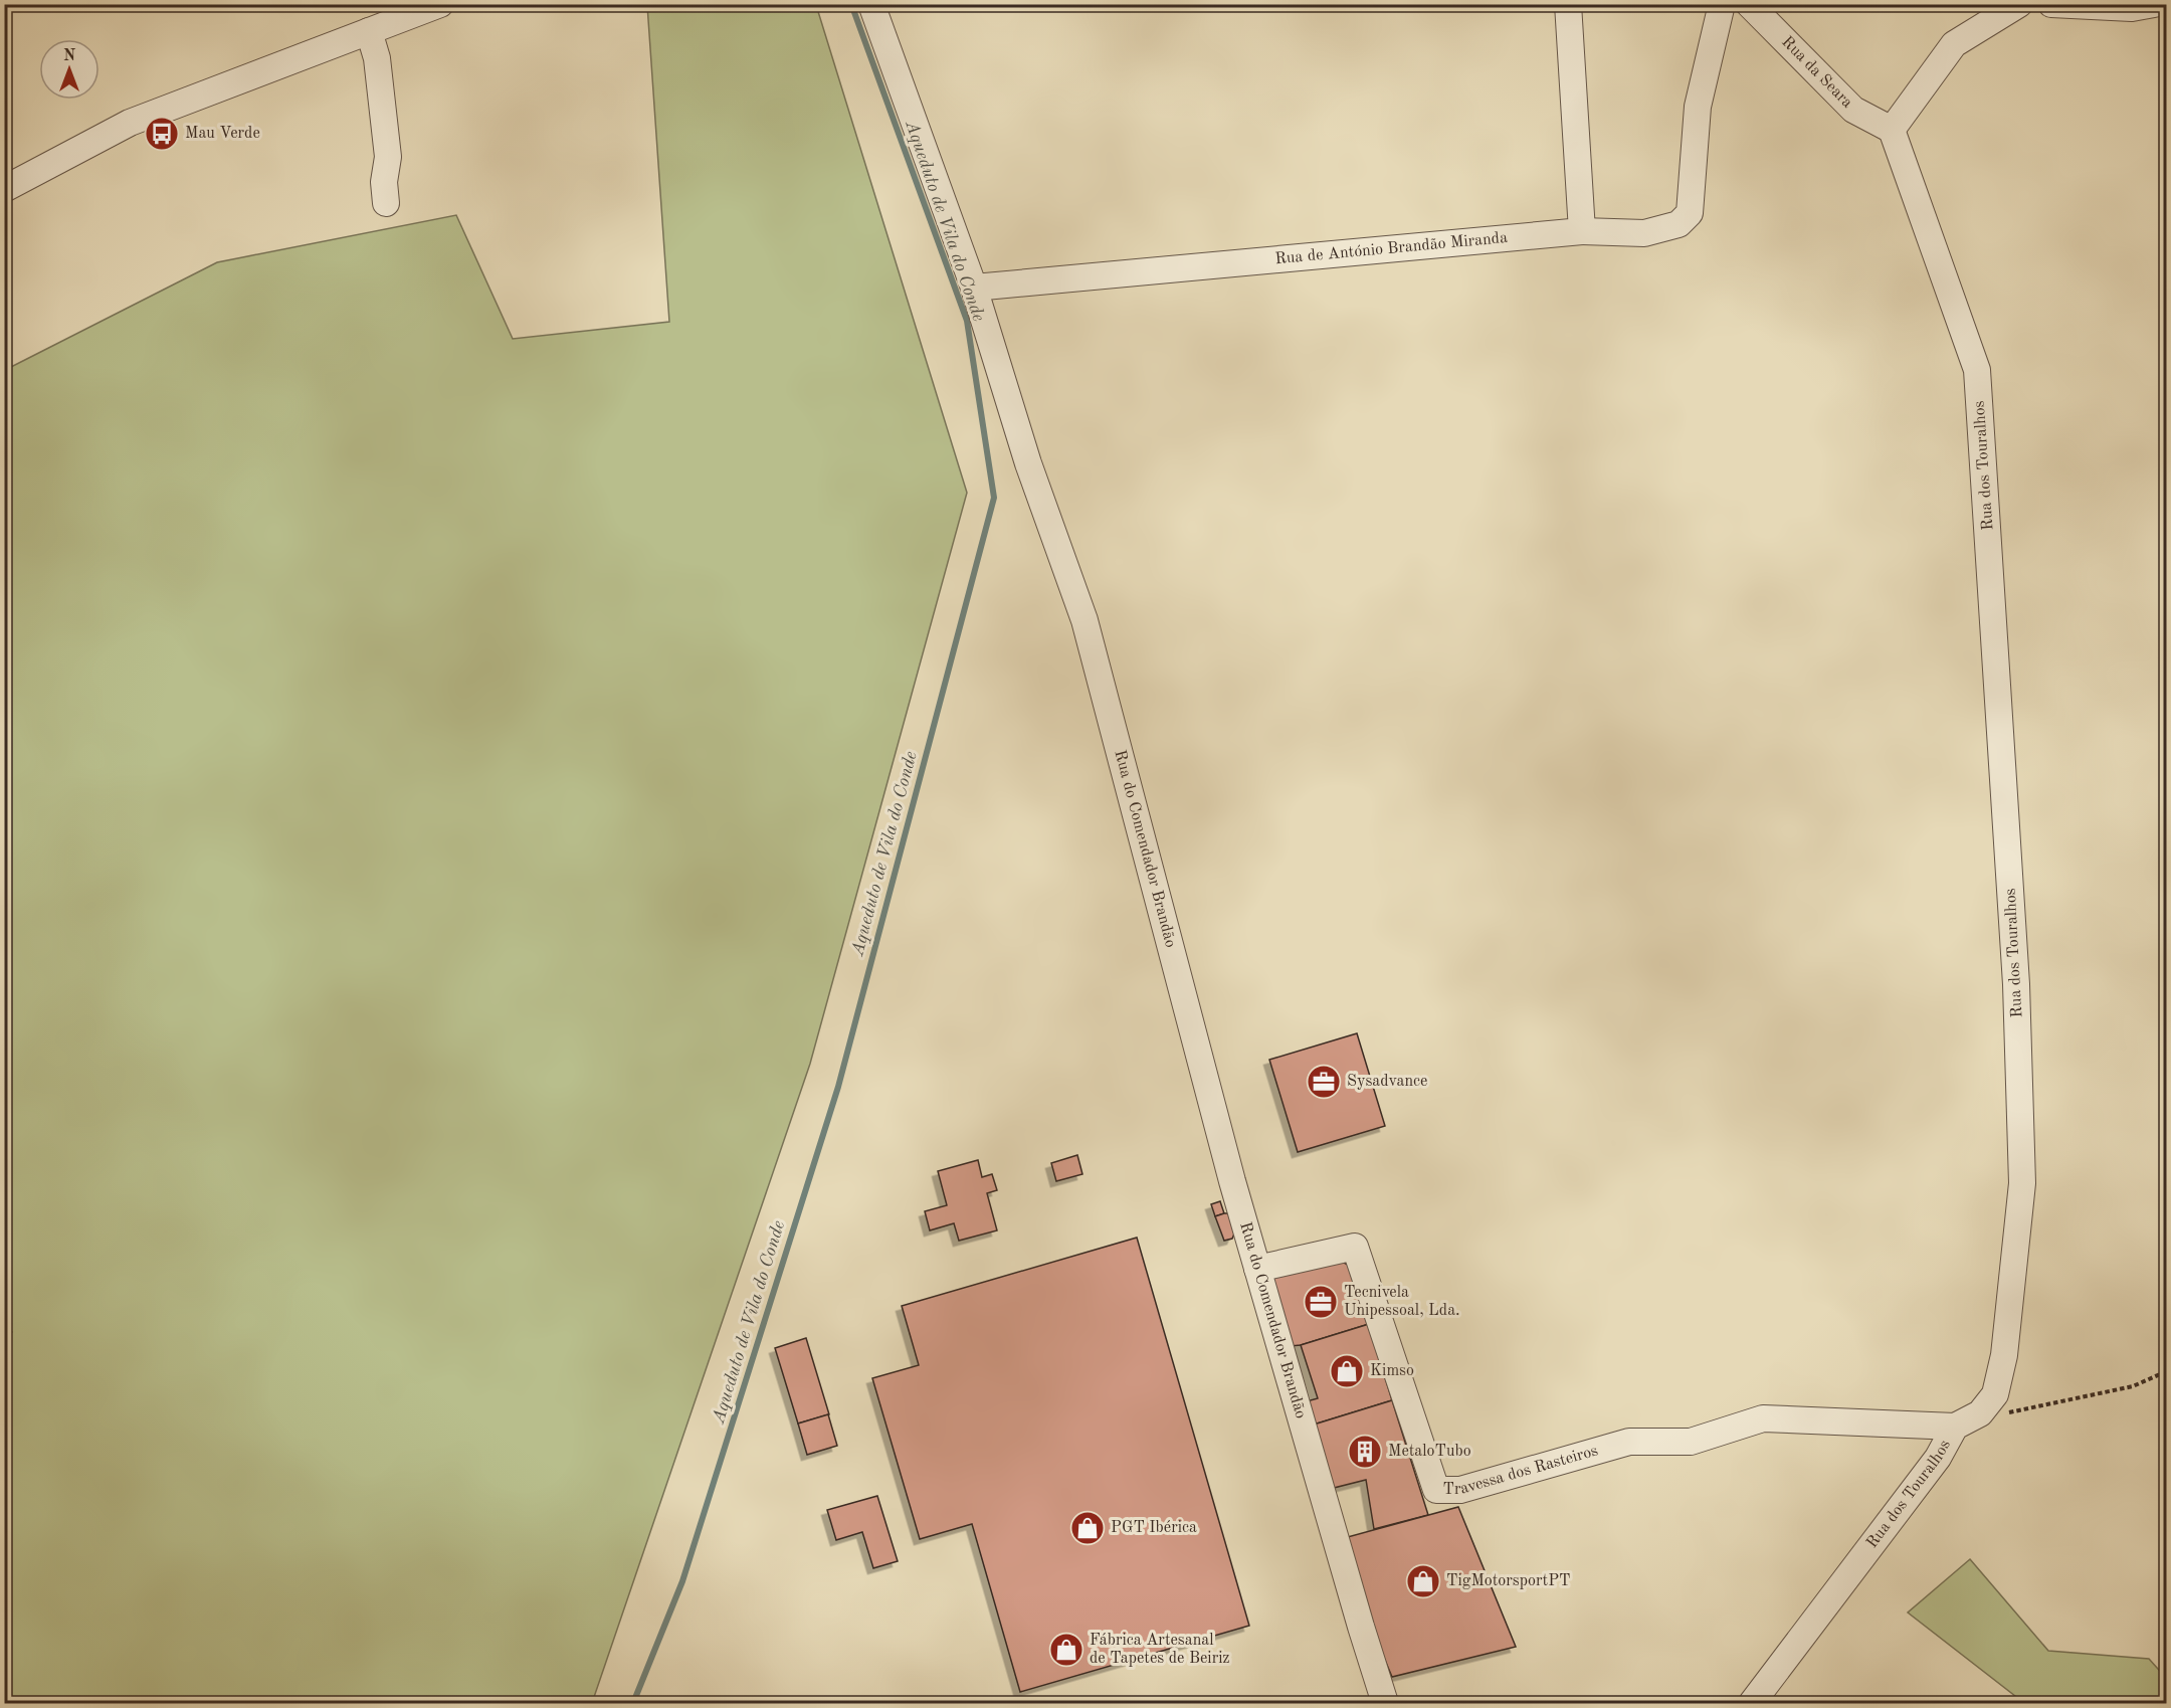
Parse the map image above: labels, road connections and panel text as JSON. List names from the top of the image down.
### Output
{
  "streets": {
    "street": [
      "Rua da Seara",
      "Rua de António Brandão Miranda",
      "Rua dos Touralhos",
      "Rua do Comendador Brandão",
      "Travessa dos Rasteiros"
    ]
  },
  "crossings": [
    ["Rua da Seara", "Rua dos Touralhos"],
    ["Rua de António Brandão Miranda", "Rua do Comendador Brandão"],
    ["Rua dos Touralhos", "Travessa dos Rasteiros"],
    ["Rua do Comendador Brandão", "Travessa dos Rasteiros"]
  ],
  "water": ["Aqueduto de Vila do Conde"],
  "places": {
    "bus stop": ["Mau Verde"],
    "office": ["Sysadvance", "Tecnivela Unipessoal, Lda."],
    "shop": [
      "Kimso",
      "PGT Ibérica",
      "TigMotorsportPT",
      "Fábrica Artesanal de Tapetes de Beiriz"
    ],
    "building": ["MetaloTubo"]
  },
  "north": "top"
}
